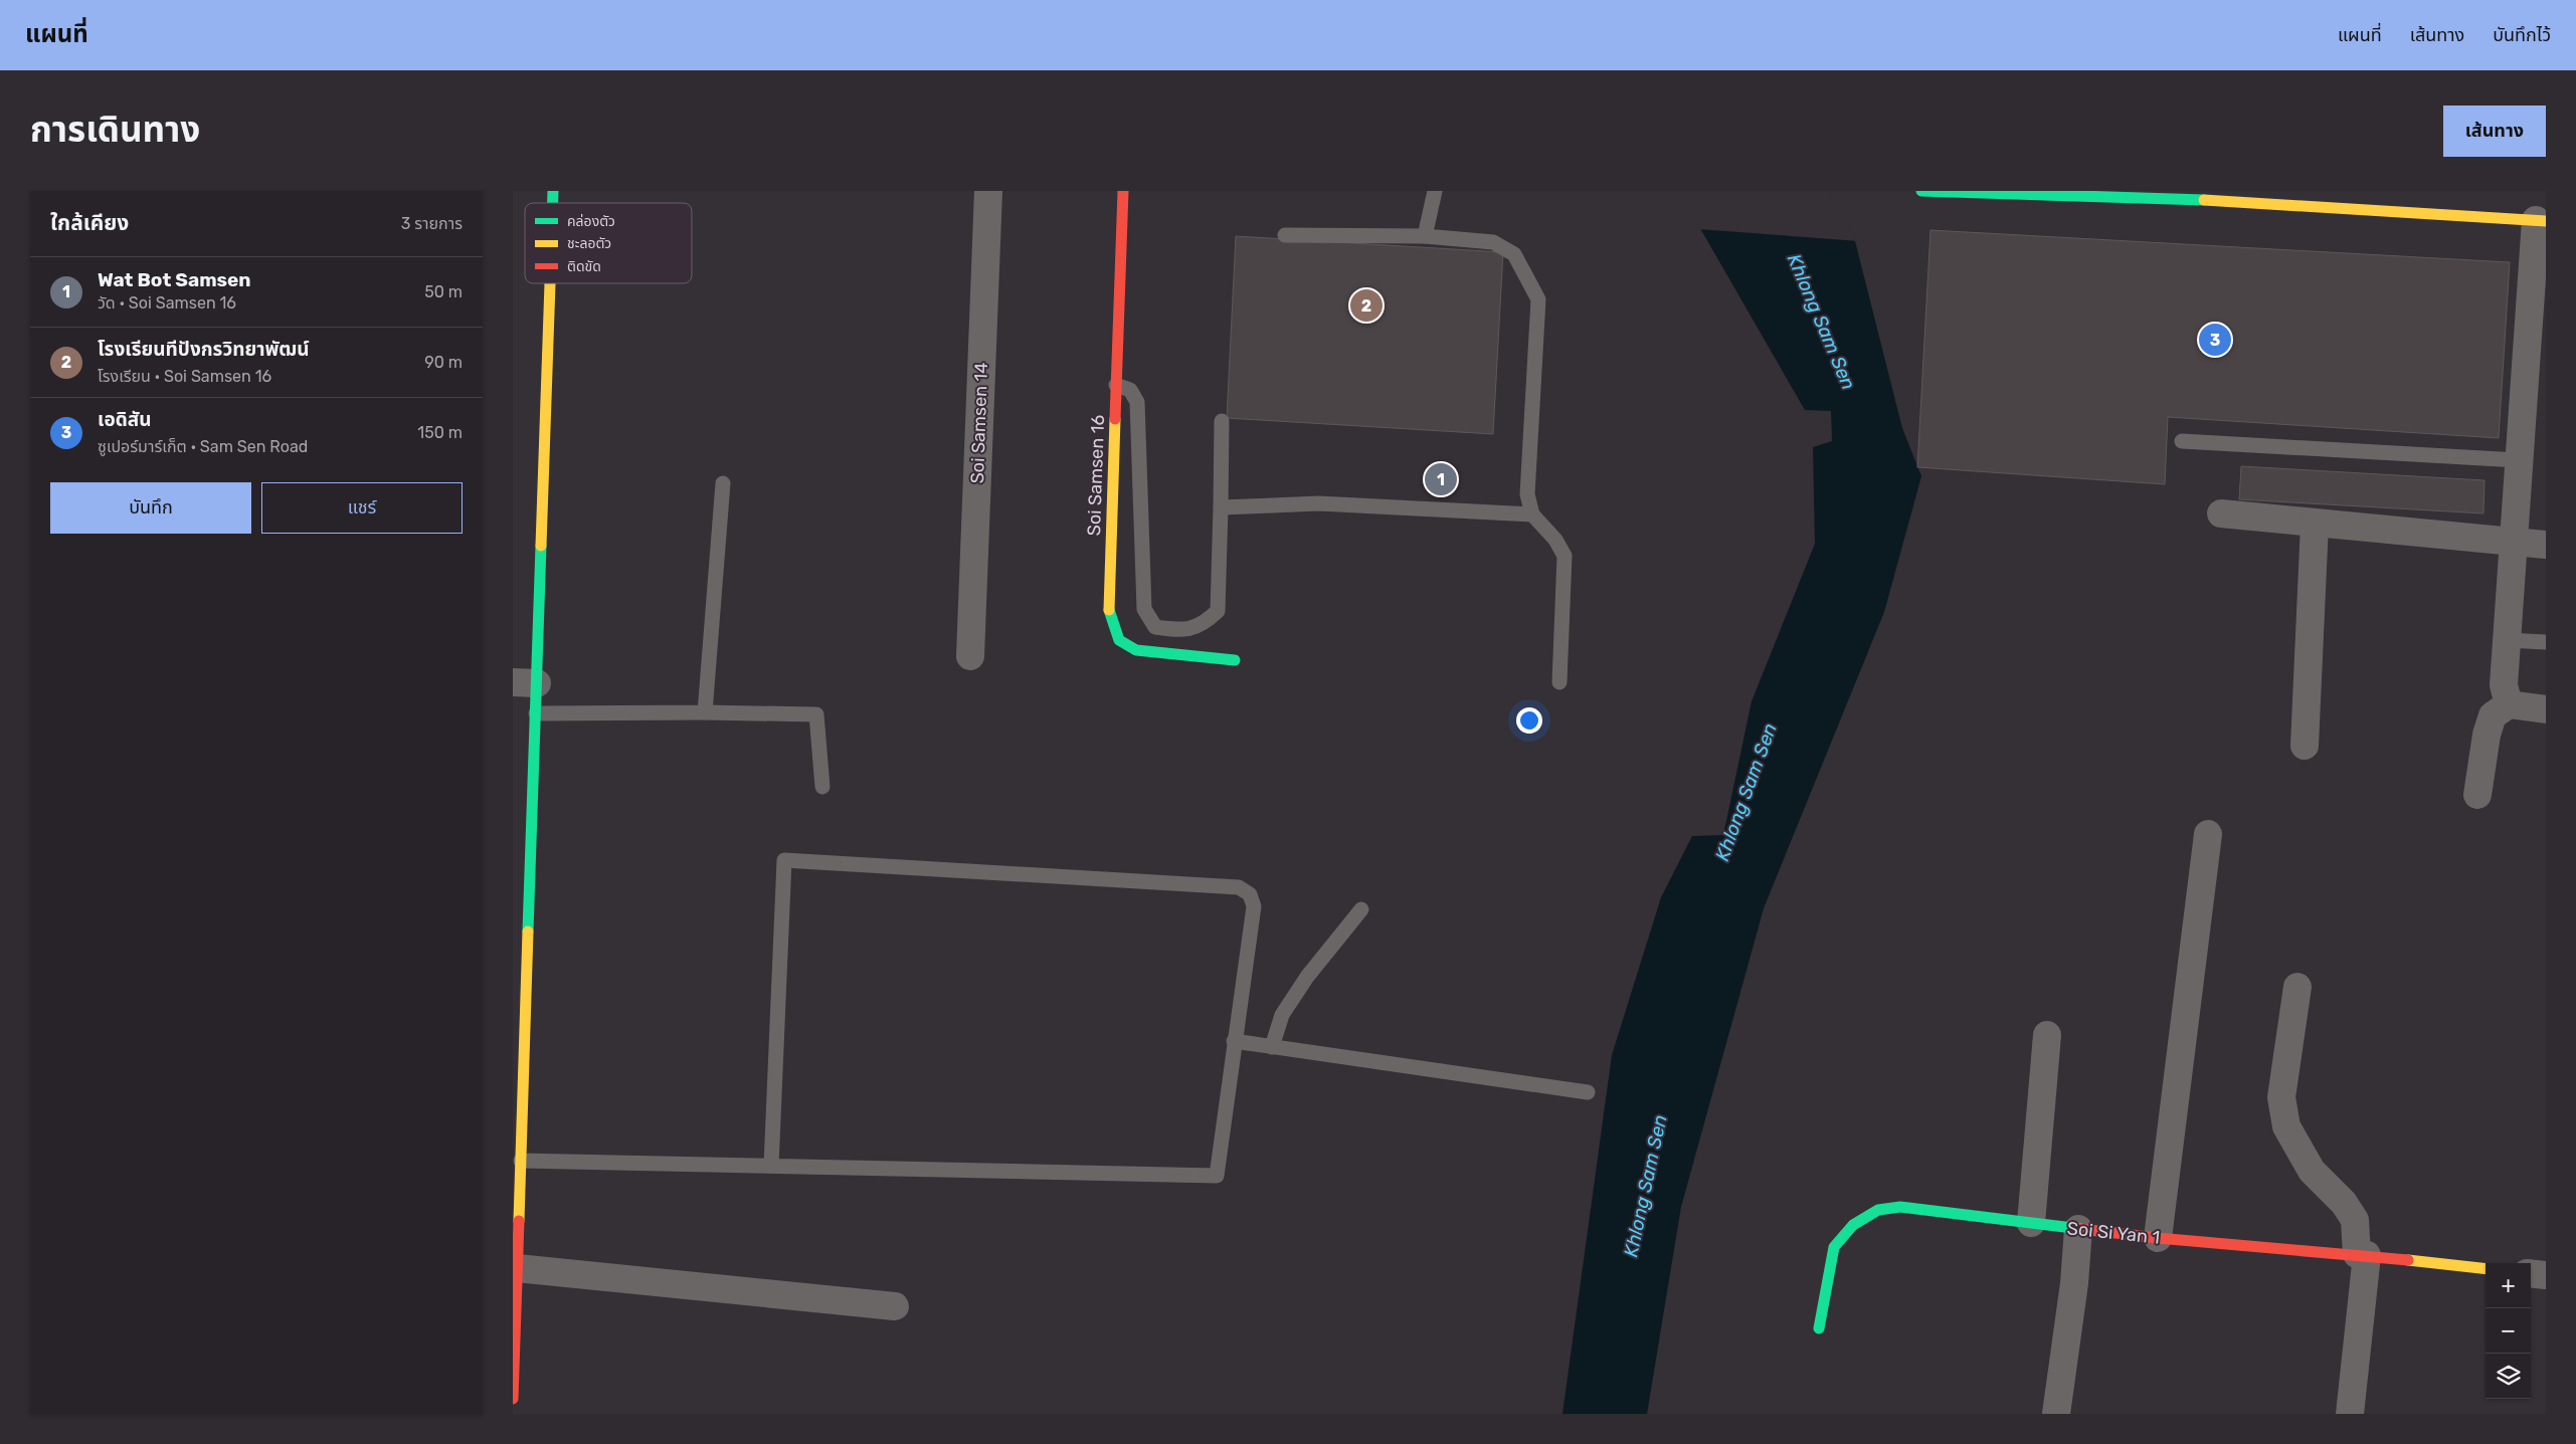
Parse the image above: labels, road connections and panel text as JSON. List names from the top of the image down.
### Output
{
  "streets": {
    "street": ["Soi Samsen 14", "Soi Samsen 16", "Soi Si Yan 1"]
  },
  "water": ["Khlong Sam Sen"],
  "legend": ["คล่องตัว", "ชะลอตัว", "ติดขัด"],
  "page": {
    "header": "แผนที่",
    "nav": ["แผนที่", "เส้นทาง", "บันทึกไว้"],
    "title": "การเดินทาง",
    "buttons": [
      "เส้นทาง",
      ["บันทึก", "แชร์"]
    ],
    "heading": ["ใกล้เคียง", "3 รายการ"],
    "list": [
      {
        "mark": "1",
        "name": "Wat Bot Samsen",
        "note": "วัด · Soi Samsen 16",
        "value": "50 m"
      },
      {
        "mark": "2",
        "name": "โรงเรียนทีปังกรวิทยาพัฒน์",
        "note": "โรงเรียน · Soi Samsen 16",
        "value": "90 m"
      },
      {
        "mark": "3",
        "name": "เอดิสัน",
        "note": "ซูเปอร์มาร์เก็ต · Sam Sen Road",
        "value": "150 m"
      }
    ],
    "pins": ["2", "3", "1"],
    "map_buttons": ["+", "−"]
  }
}
